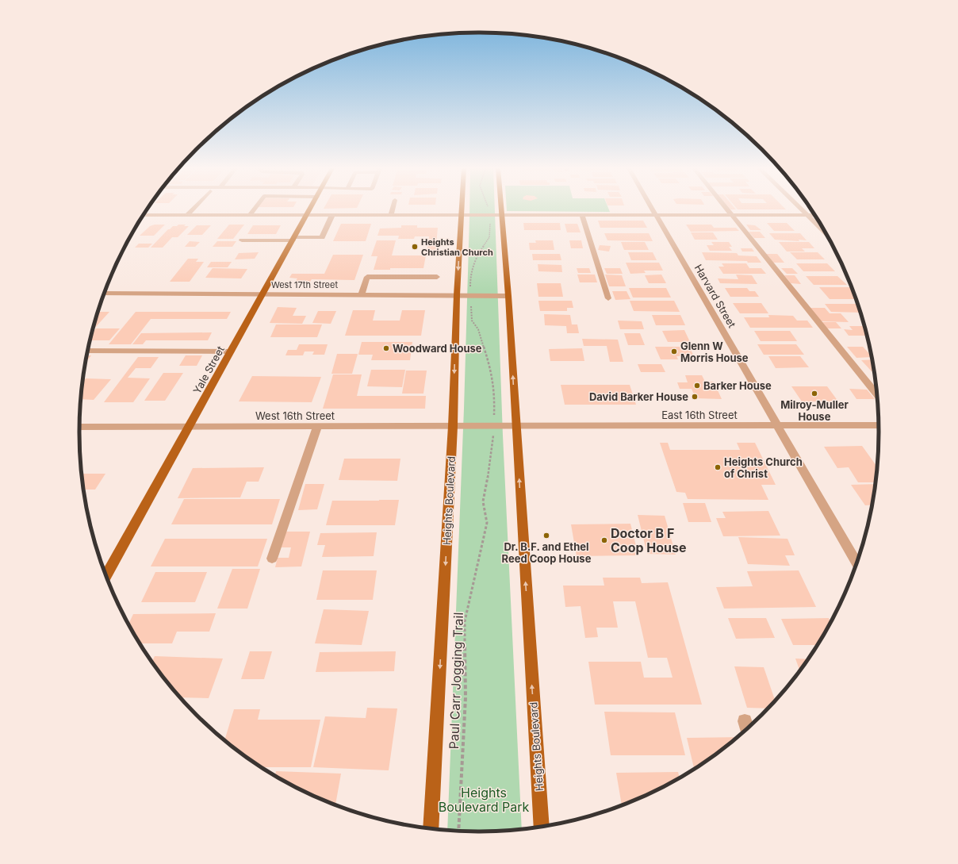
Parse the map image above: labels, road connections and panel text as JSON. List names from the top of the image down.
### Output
{
  "streets": {
    "main road": ["Yale Street", "Heights Boulevard"],
    "street": [
      "West 17th Street",
      "Harvard Street",
      "East 16th Street",
      "West 16th Street"
    ],
    "path": ["Paul Carr Jogging Trail"]
  },
  "crossings": [
    ["West 17th Street", "Yale Street"],
    ["West 17th Street", "Heights Boulevard"],
    ["Harvard Street", "East 16th Street"],
    ["Yale Street", "West 16th Street"],
    ["East 16th Street", "West 16th Street"],
    ["East 16th Street", "Heights Boulevard"],
    ["West 16th Street", "Heights Boulevard"]
  ],
  "parks": ["Heights Boulevard Park"],
  "places": [
    "Heights Christian Church",
    "Woodward House",
    "Glenn W Morris House",
    "Barker House",
    "Milroy-Muller House",
    "David Barker House",
    "Heights Church of Christ",
    "Dr. B.F. and Ethel Reed Coop House",
    "Doctor B F Coop House"
  ]
}
